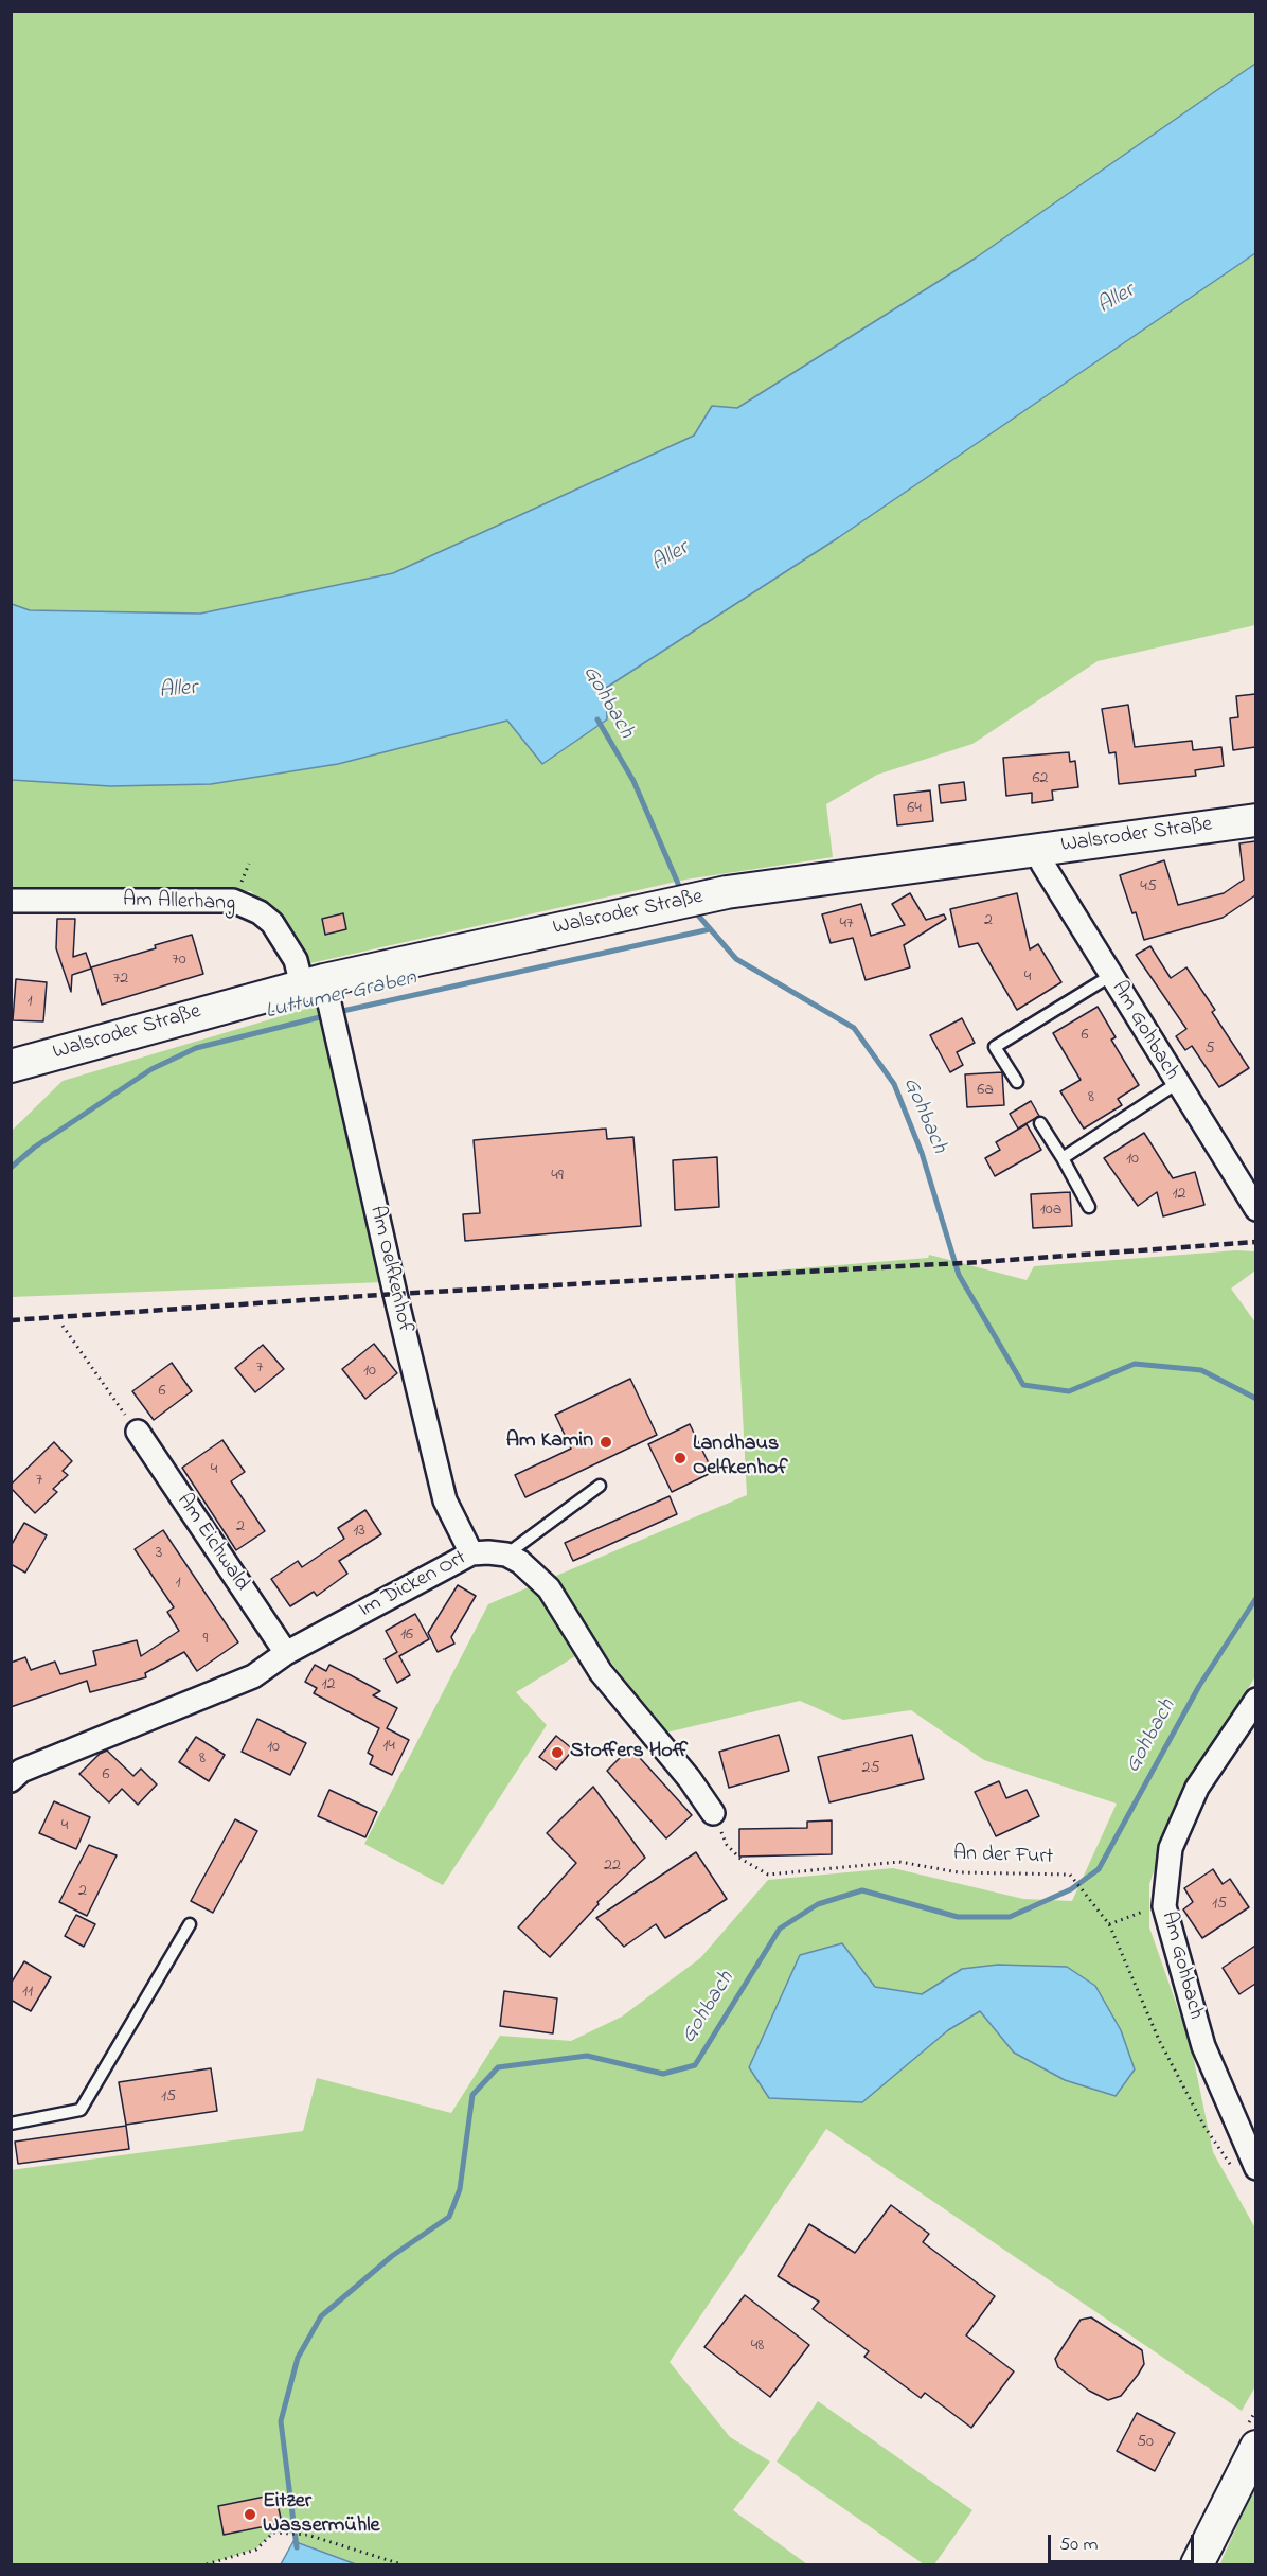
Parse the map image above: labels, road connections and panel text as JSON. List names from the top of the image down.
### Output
{
  "streets": {
    "main road": ["Walsroder Straße"],
    "street": [
      "Am Allerhang",
      "Am Gohbach",
      "Am Oelfkenhof",
      "Am Eichwald",
      "Im Dicken Ort"
    ],
    "path": ["An der Furt"]
  },
  "crossings": [
    ["Walsroder Straße", "Am Allerhang"],
    ["Walsroder Straße", "Am Gohbach"],
    ["Walsroder Straße", "Am Oelfkenhof"],
    ["Am Allerhang", "Am Oelfkenhof"],
    ["Am Gohbach", "An der Furt"],
    ["Am Oelfkenhof", "Im Dicken Ort"],
    ["Am Eichwald", "Im Dicken Ort"]
  ],
  "water": ["Aller", "Gohbach", "Luttumer Graben"],
  "places": [
    "Am Kamin",
    "Landhaus Oelfkenhof",
    "Stoffers Hoff",
    "Eitzer Wassermühle"
  ],
  "house_numbers": [
    "62",
    "64",
    "45",
    "2",
    "47",
    "70",
    "4",
    "72",
    "1",
    "6",
    "5",
    "6a",
    "8",
    "10",
    "49",
    "12",
    "10a",
    "7",
    "10",
    "6",
    "4",
    "7",
    "2",
    "13",
    "3",
    "1",
    "16",
    "9",
    "12",
    "14",
    "10",
    "8",
    "25",
    "6",
    "4",
    "22",
    "2",
    "15",
    "11",
    "15",
    "48",
    "50"
  ],
  "scale_bar": "50 m"
}
